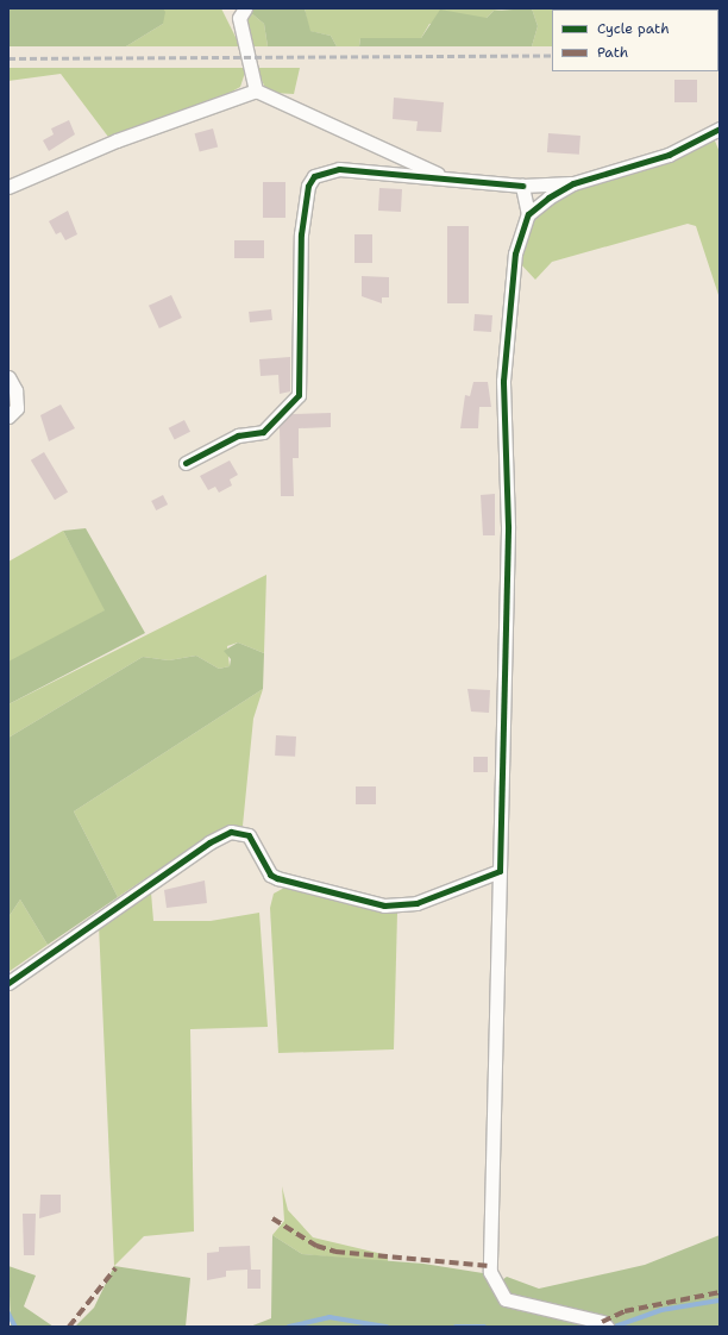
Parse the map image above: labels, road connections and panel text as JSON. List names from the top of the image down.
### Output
{
  "legend": ["Cycle path", "Path"]
}
